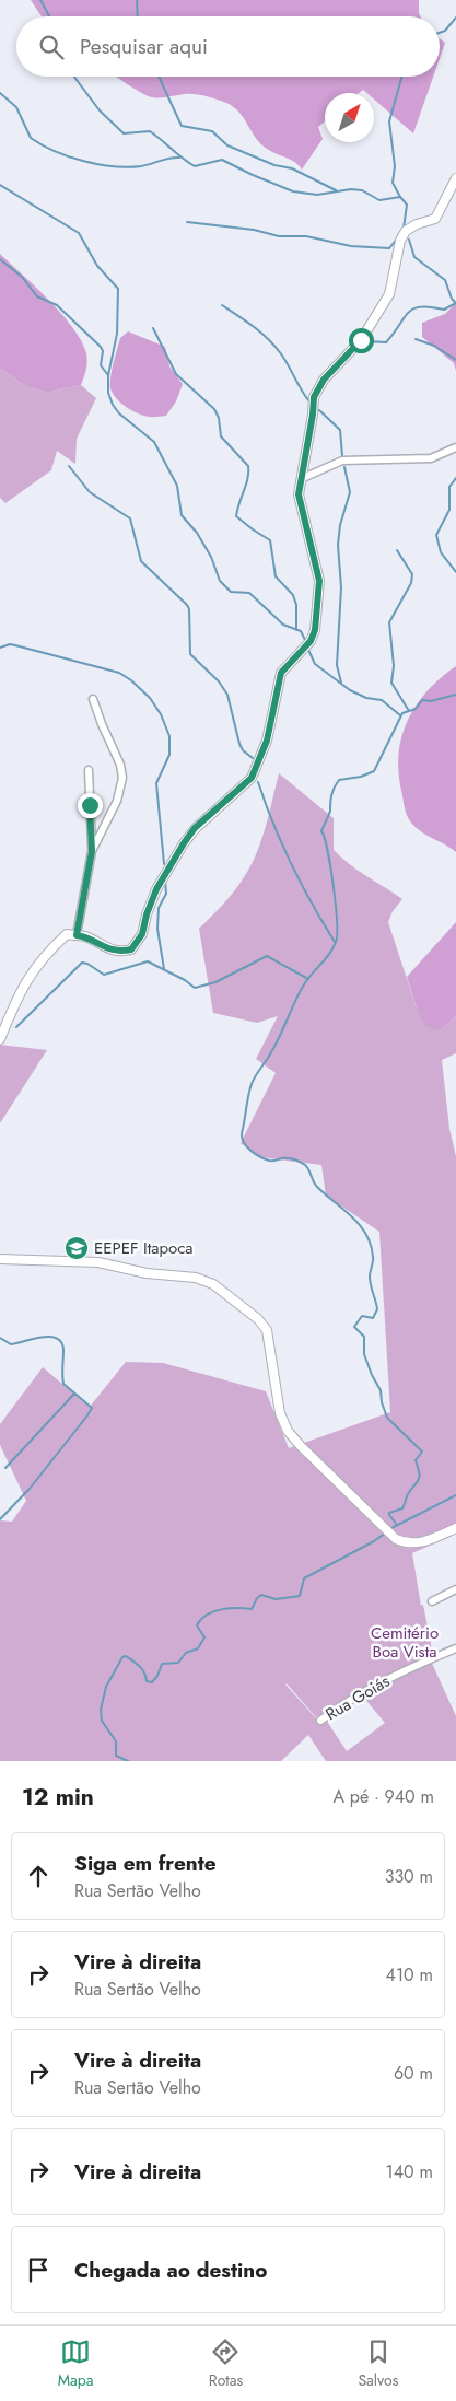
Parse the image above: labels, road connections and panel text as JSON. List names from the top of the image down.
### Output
{
  "streets": {
    "street": ["Rua Goiás"]
  },
  "parks": ["Cemitério Boa Vista"],
  "places": {
    "school or university": ["EEPEF Itapoca"]
  },
  "north": "top right",
  "page": {
    "search": "Pesquisar aqui",
    "heading": ["12 min", "A pé · 940 m"],
    "list": [
      ["Siga em frente", "Rua Sertão Velho", "330 m"],
      ["Vire à direita", "Rua Sertão Velho", "410 m"],
      ["Vire à direita", "Rua Sertão Velho", "60 m"],
      ["Vire à direita", "140 m"],
      "Chegada ao destino"
    ],
    "nav": ["Mapa", "Rotas", "Salvos"]
  }
}
